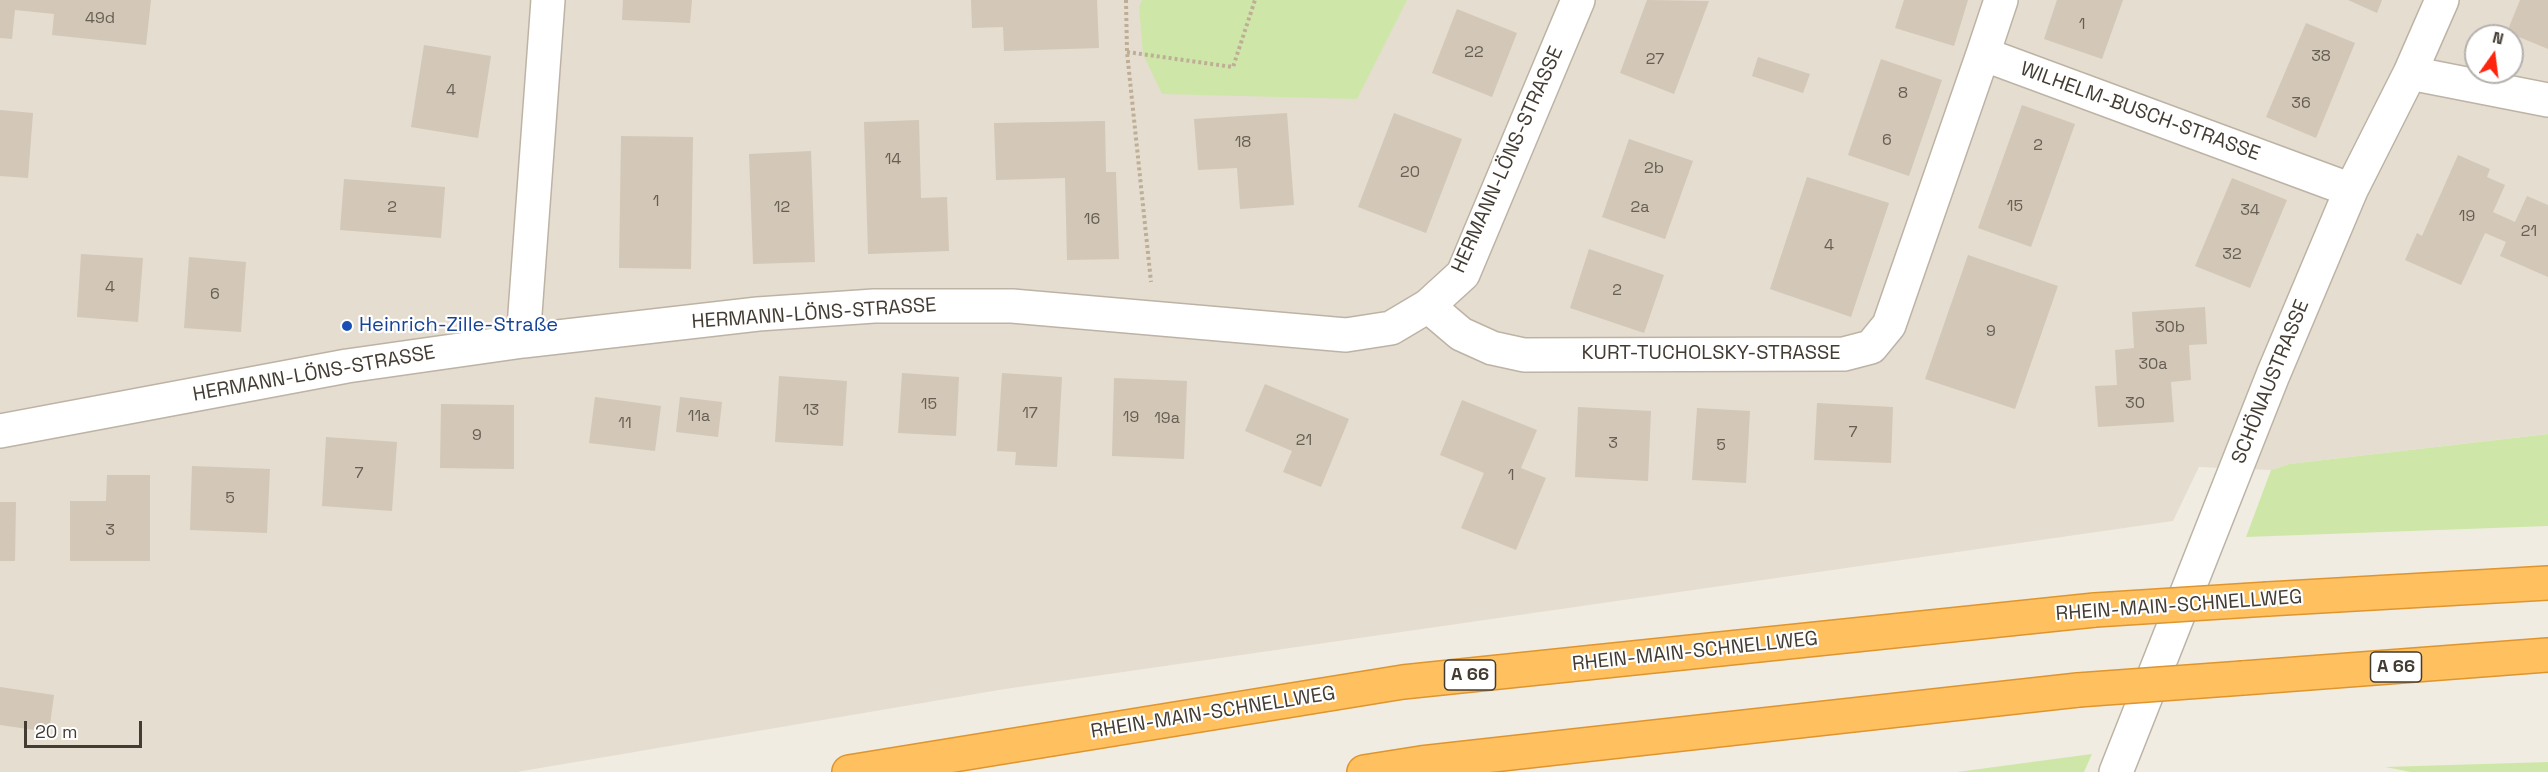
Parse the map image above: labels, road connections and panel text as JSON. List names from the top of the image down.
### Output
{
  "streets": {
    "highway": ["RHEIN-MAIN-SCHNELLWEG", "A 66"],
    "street": [
      "WILHELM-BUSCH-STRASSE",
      "HERMANN-LÖNS-STRASSE",
      "KURT-TUCHOLSKY-STRASSE",
      "SCHÖNAUSTRASSE"
    ]
  },
  "crossings": [
    ["WILHELM-BUSCH-STRASSE", "KURT-TUCHOLSKY-STRASSE"],
    ["WILHELM-BUSCH-STRASSE", "SCHÖNAUSTRASSE"],
    ["HERMANN-LÖNS-STRASSE", "KURT-TUCHOLSKY-STRASSE"]
  ],
  "places": ["Heinrich-Zille-Straße"],
  "house_numbers": [
    "49d",
    "1",
    "22",
    "38",
    "27",
    "4",
    "8",
    "36",
    "6",
    "18",
    "2",
    "14",
    "2b",
    "20",
    "1",
    "15",
    "2",
    "12",
    "2a",
    "34",
    "19",
    "16",
    "21",
    "4",
    "32",
    "4",
    "2",
    "6",
    "30b",
    "9",
    "30a",
    "30",
    "15",
    "13",
    "17",
    "11a",
    "19",
    "19a",
    "11",
    "7",
    "9",
    "21",
    "3",
    "5",
    "7",
    "1",
    "5",
    "3"
  ],
  "scale_bar": "20 m",
  "north": "top"
}
